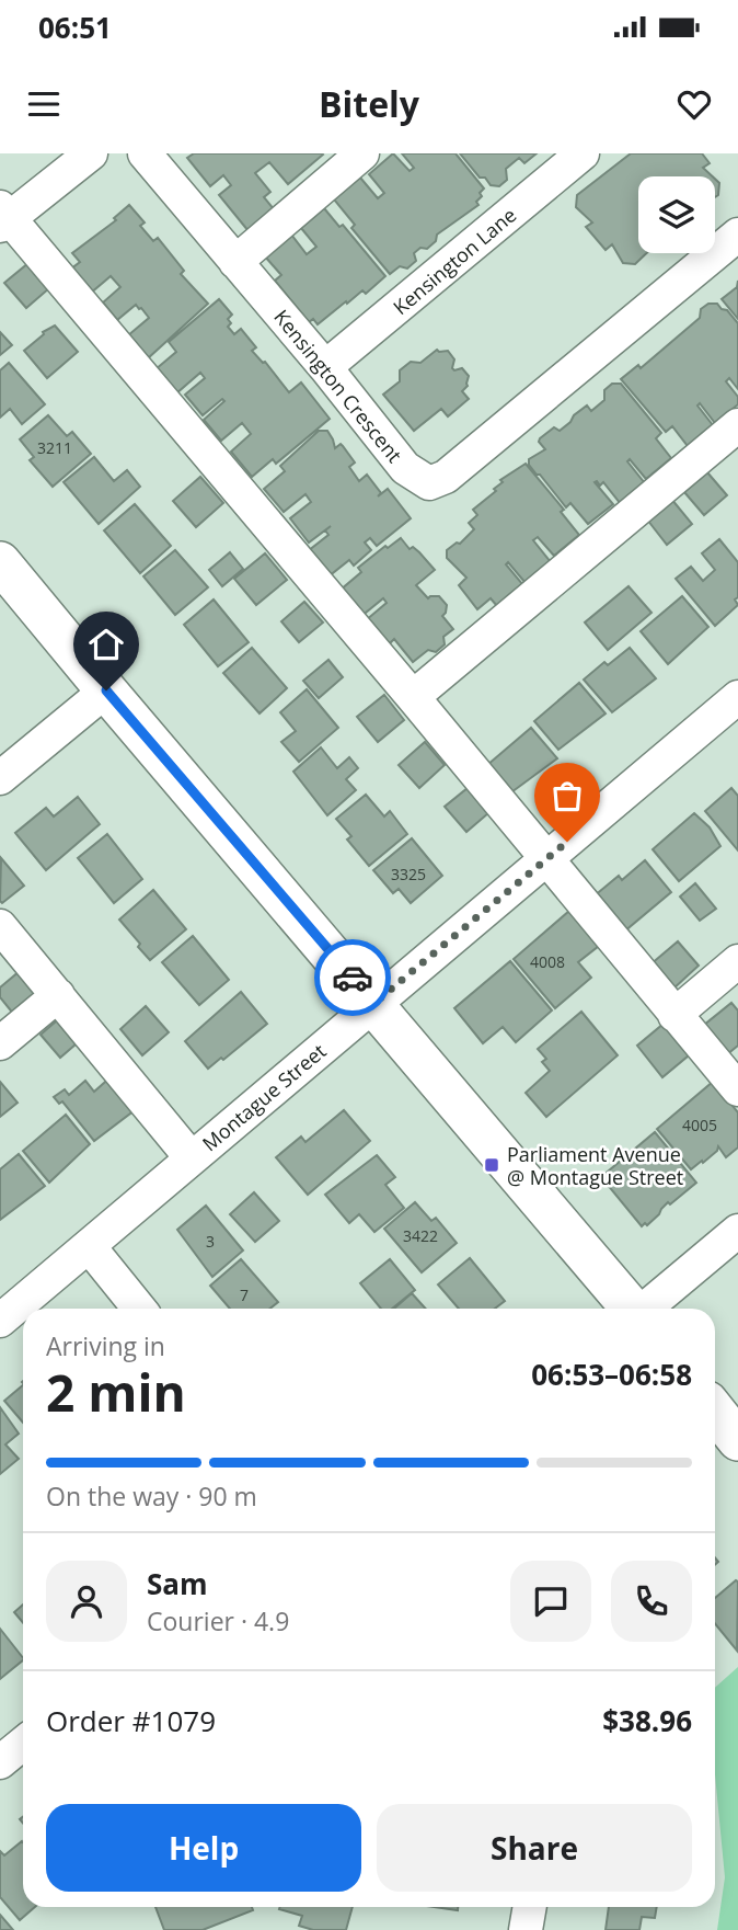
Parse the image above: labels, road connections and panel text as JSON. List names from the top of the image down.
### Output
{
  "streets": {
    "street": ["Kensington Lane", "Kensington Crescent", "Montague Street"]
  },
  "crossings": [
    ["Kensington Lane", "Kensington Crescent"]
  ],
  "places": {
    "transit": ["Parliament Avenue @ Montague Street"]
  },
  "house_numbers": [
    "3211",
    "3325",
    "4008",
    "4005",
    "3422",
    "3",
    "7"
  ],
  "page": {
    "status": "06:51",
    "header": "Bitely",
    "heading": ["2 min", "Arriving in", "06:53–06:58"],
    "panel": [
      "Sam",
      "Courier · 4.9",
      "Order #1079",
      "$38.96"
    ],
    "bar": "On the way · 90 m",
    "buttons": ["Help", "Share"]
  }
}
